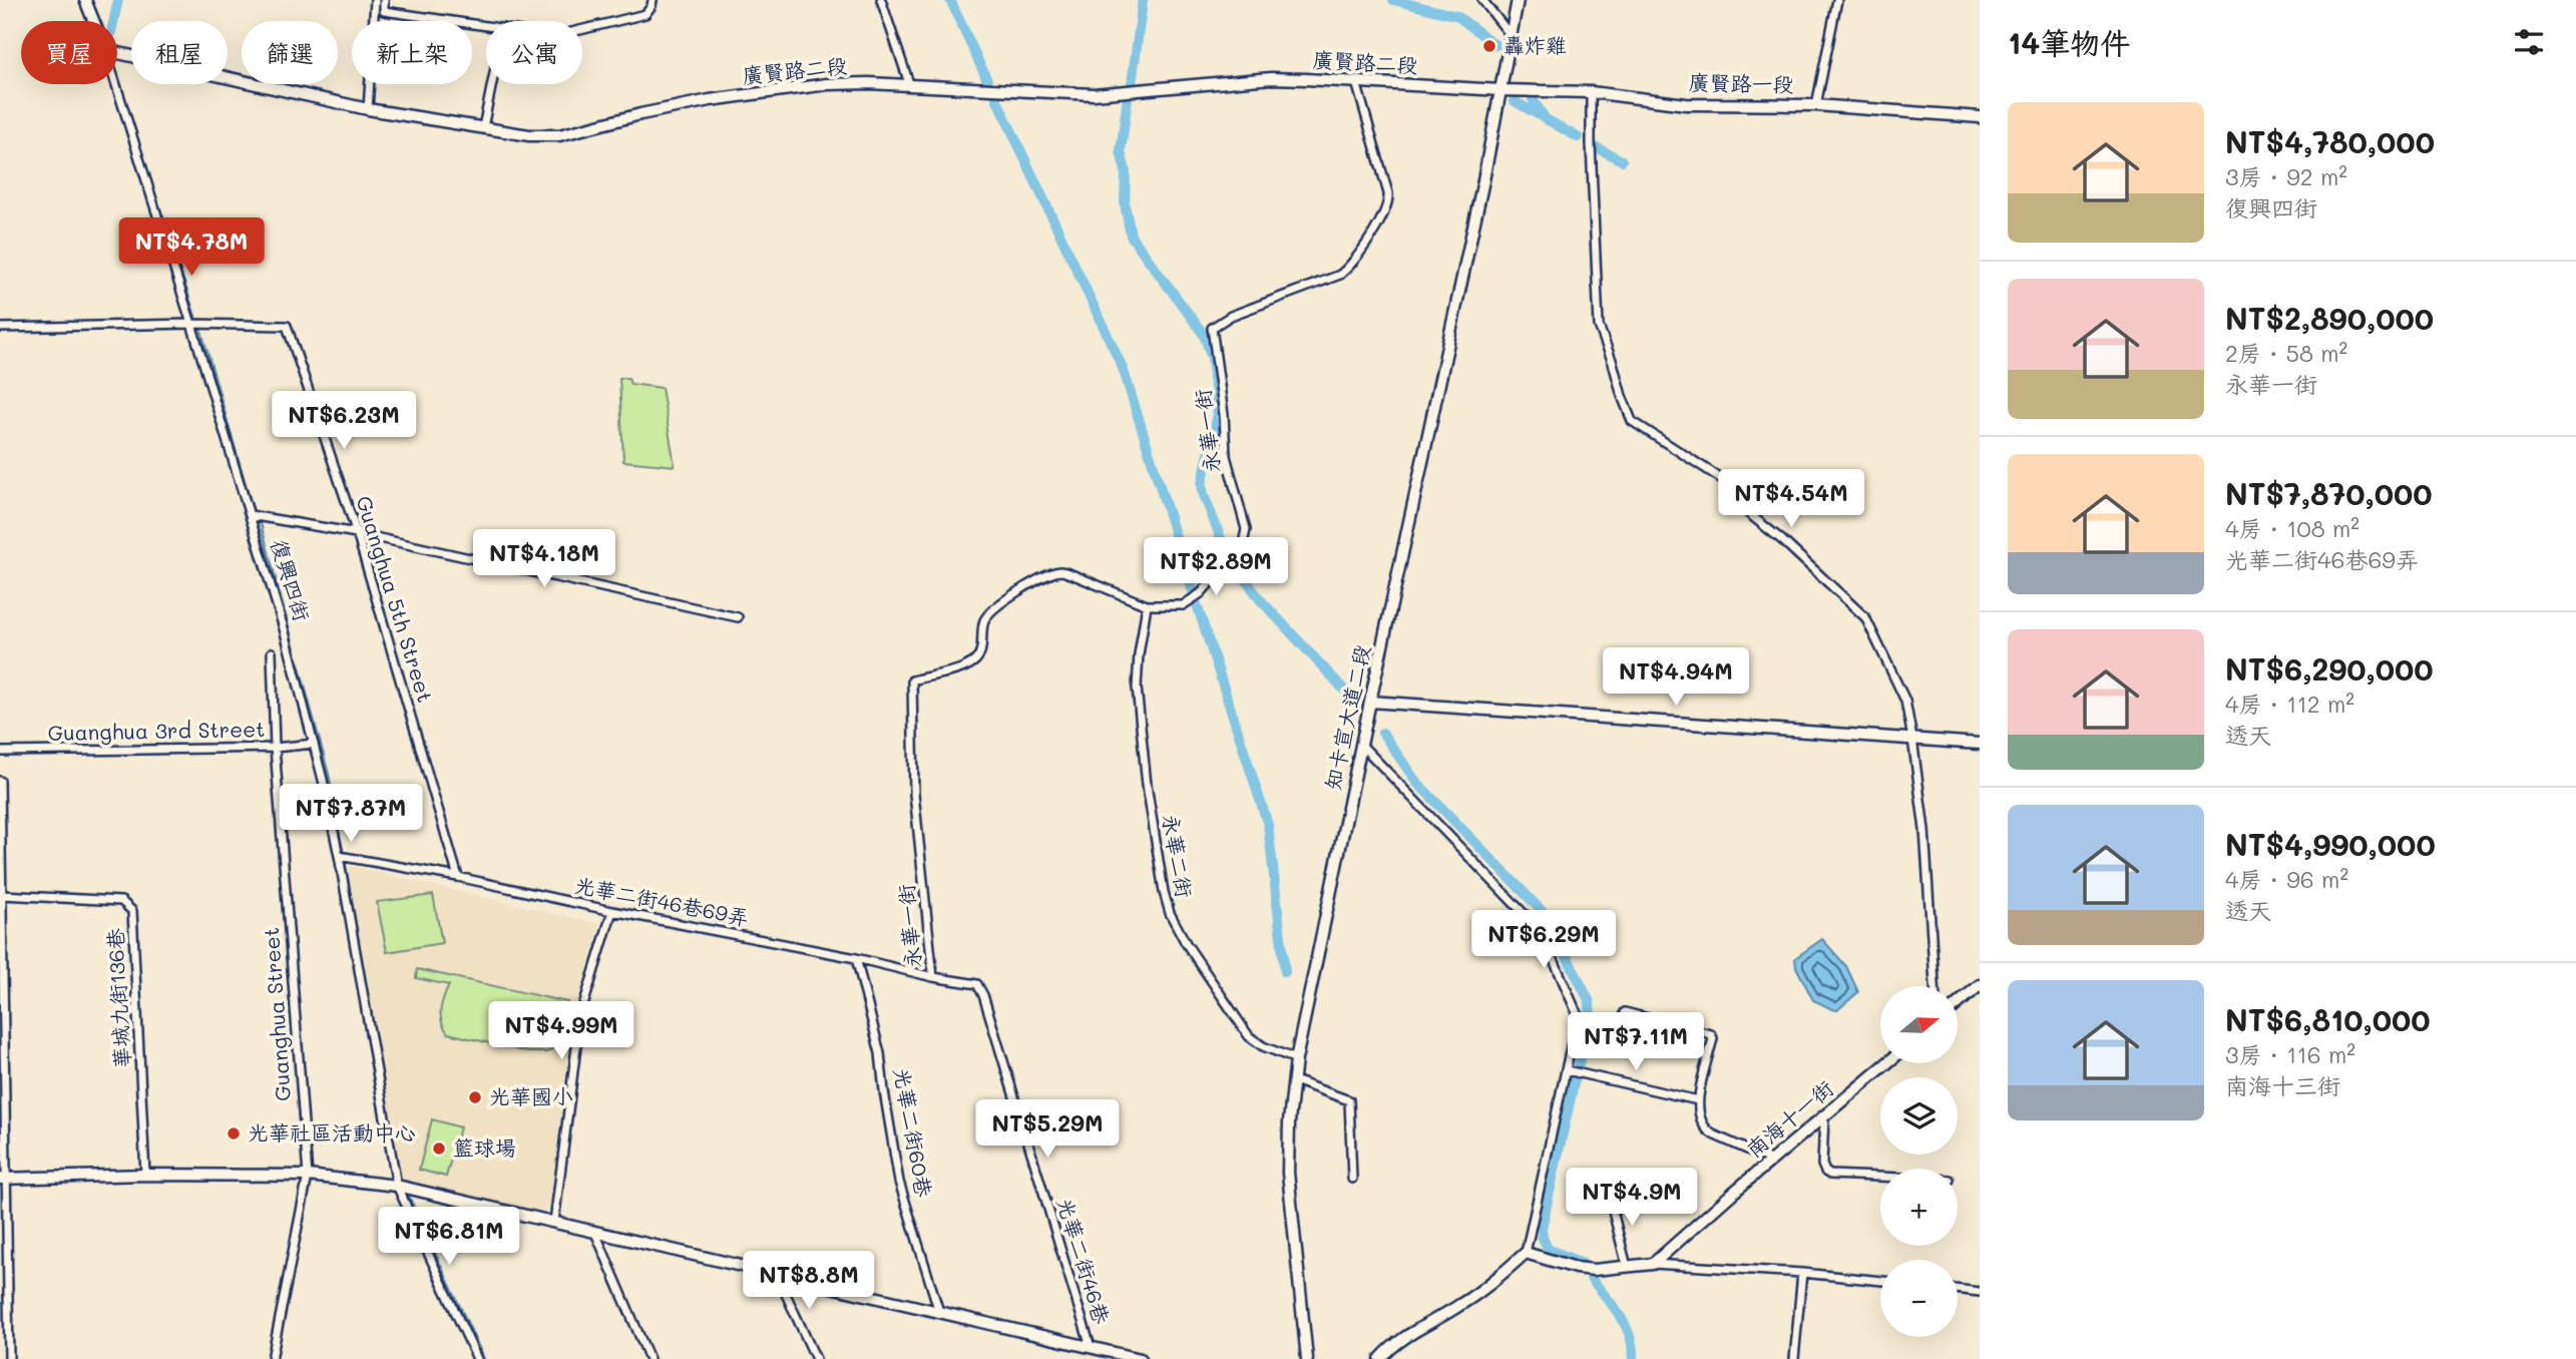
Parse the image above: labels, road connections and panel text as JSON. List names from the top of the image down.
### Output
{
  "streets": {
    "street": [
      "廣賢路二段",
      "廣賢路一段",
      "永華一街",
      "復興四街",
      "Guanghua 5th Street",
      "知卡宣大道二段",
      "Guanghua 3rd Street",
      "永華二街",
      "光華二街46巷69弄",
      "華城九街136巷",
      "Guanghua Street",
      "南海十一街",
      "光華二街60巷",
      "光華二街46巷"
    ]
  },
  "crossings": [
    ["廣賢路二段", "廣賢路一段"],
    ["廣賢路二段", "永華一街"],
    ["廣賢路二段", "知卡宣大道二段"],
    ["廣賢路一段", "知卡宣大道二段"],
    ["永華一街", "永華二街"],
    ["永華一街", "光華二街46巷69弄"],
    ["復興四街", "Guanghua 5th Street"],
    ["復興四街", "Guanghua 3rd Street"],
    ["復興四街", "光華二街46巷69弄"],
    ["Guanghua 5th Street", "光華二街46巷69弄"],
    ["知卡宣大道二段", "永華二街"],
    ["Guanghua 3rd Street", "Guanghua Street"],
    ["光華二街46巷69弄", "光華二街60巷"],
    ["光華二街46巷69弄", "光華二街46巷"]
  ],
  "places": [
    "轟炸雞",
    "光華國小",
    "光華社區活動中心",
    "籃球場"
  ],
  "north": "right",
  "page": {
    "heading": "14筆物件",
    "chip": [
      "買屋",
      "租屋",
      "篩選",
      "新上架",
      "公寓"
    ],
    "list": [
      {
        "name": "NT$4,780,000",
        "note": "3房 · 92 m² · 復興四街"
      },
      {
        "name": "NT$2,890,000",
        "note": "2房 · 58 m² · 永華一街"
      },
      {
        "name": "NT$7,870,000",
        "note": "4房 · 108 m² · 光華二街46巷69弄"
      },
      {
        "name": "NT$6,290,000",
        "note": "4房 · 112 m² · 透天"
      },
      {
        "name": "NT$4,990,000",
        "note": "4房 · 96 m² · 透天"
      },
      {
        "name": "NT$6,810,000",
        "note": "3房 · 116 m² · 南海十三街"
      }
    ],
    "price": [
      "NT$4.78M",
      "NT$6.23M",
      "NT$4.54M",
      "NT$4.18M",
      "NT$2.89M",
      "NT$4.94M",
      "NT$7.87M",
      "NT$6.29M",
      "NT$4.99M",
      "NT$7.11M",
      "NT$5.29M",
      "NT$4.9M",
      "NT$6.81M",
      "NT$8.8M"
    ],
    "map_buttons": ["+", "−"]
  }
}
